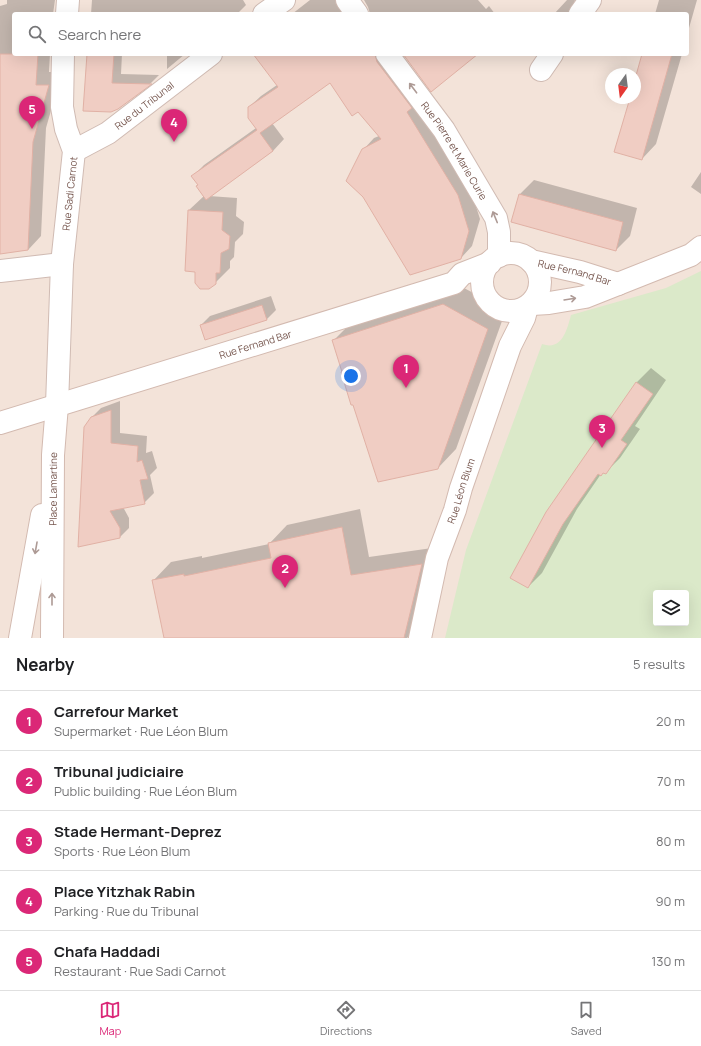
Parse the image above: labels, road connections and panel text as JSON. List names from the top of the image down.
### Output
{
  "streets": {
    "street": [
      "Rue du Tribunal",
      "Rue Pierre et Marie Curie",
      "Rue Sadi Carnot",
      "Rue Fernand Bar",
      "Rue Léon Blum",
      "Place Lamartine"
    ]
  },
  "crossings": [
    ["Rue du Tribunal", "Rue Sadi Carnot"],
    ["Rue Pierre et Marie Curie", "Rue Fernand Bar"],
    ["Rue Pierre et Marie Curie", "Rue Léon Blum"],
    ["Rue Fernand Bar", "Rue Léon Blum"]
  ],
  "one_way": ["Rue Pierre et Marie Curie"],
  "north": "bottom",
  "page": {
    "search": "Search here",
    "pins": [
      "5",
      "4",
      "1",
      "3",
      "2"
    ],
    "heading": ["Nearby", "5 results"],
    "list": [
      {
        "mark": "1",
        "name": "Carrefour Market",
        "note": "Supermarket · Rue Léon Blum",
        "value": "20 m"
      },
      {
        "mark": "2",
        "name": "Tribunal judiciaire",
        "note": "Public building · Rue Léon Blum",
        "value": "70 m"
      },
      {
        "mark": "3",
        "name": "Stade Hermant-Deprez",
        "note": "Sports · Rue Léon Blum",
        "value": "80 m"
      },
      {
        "mark": "4",
        "name": "Place Yitzhak Rabin",
        "note": "Parking · Rue du Tribunal",
        "value": "90 m"
      },
      {
        "mark": "5",
        "name": "Chafa Haddadi",
        "note": "Restaurant · Rue Sadi Carnot",
        "value": "130 m"
      }
    ],
    "nav": ["Map", "Directions", "Saved"]
  }
}
